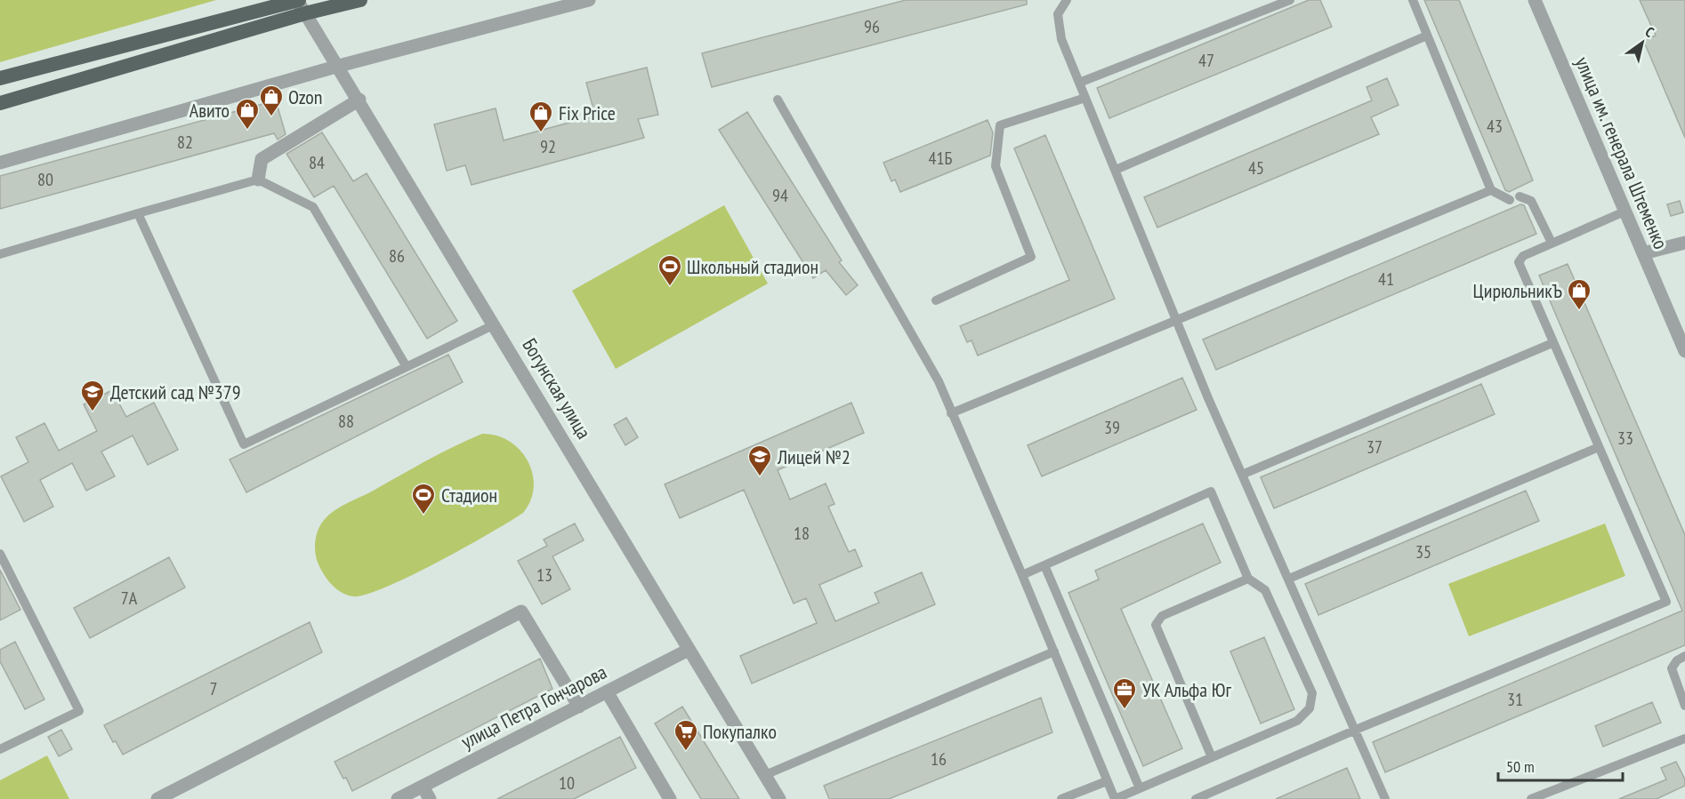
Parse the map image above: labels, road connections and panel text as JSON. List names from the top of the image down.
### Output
{
  "streets": {
    "street": ["улица им. генерала Штеменко", "Богунская улица", "улица Петра Гончарова"]
  },
  "crossings": [
    ["Богунская улица", "улица Петра Гончарова"]
  ],
  "places": {
    "shop": [
      "Ozon",
      "Авито",
      "Fix Price",
      "ЦирюльникЪ"
    ],
    "sports": ["Школьный стадион", "Стадион"],
    "school or university": ["Детский сад №379", "Лицей №2"],
    "office": ["УК Альфа Юг"],
    "supermarket": ["Покупалко"]
  },
  "house_numbers": [
    "96",
    "47",
    "43",
    "82",
    "92",
    "41Б",
    "84",
    "45",
    "80",
    "94",
    "86",
    "41",
    "88",
    "39",
    "33",
    "37",
    "18",
    "35",
    "13",
    "7А",
    "7",
    "31",
    "16",
    "10"
  ],
  "scale_bar": "50 m",
  "north": "top right"
}
